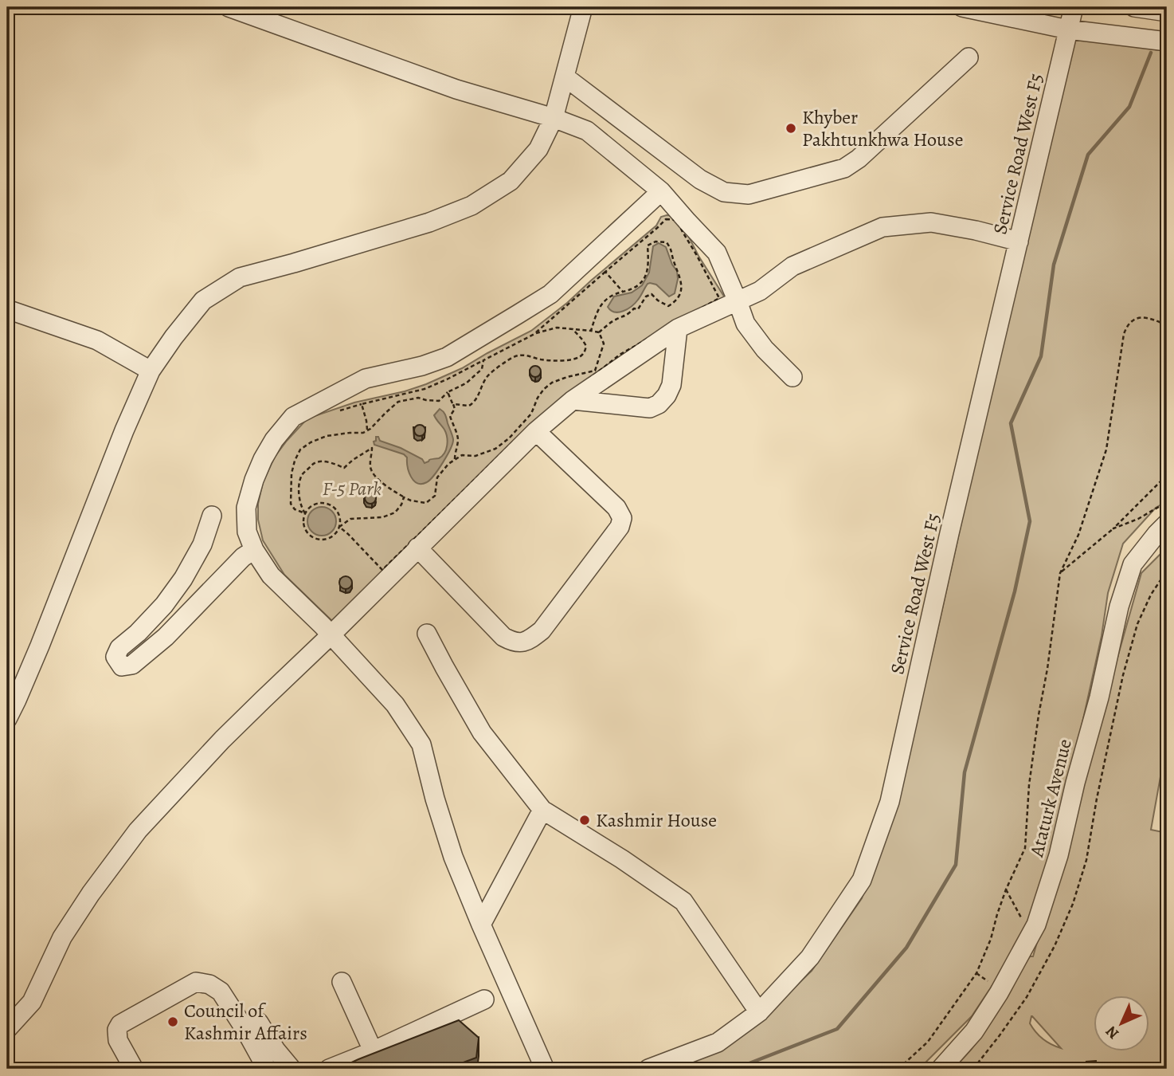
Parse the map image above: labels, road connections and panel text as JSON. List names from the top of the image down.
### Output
{
  "streets": {
    "street": ["Service Road West F5", "Ataturk Avenue"]
  },
  "parks": ["F-5 Park"],
  "places": ["Khyber Pakhtunkhwa House", "Kashmir House", "Council of Kashmir Affairs"],
  "north": "bottom left"
}
